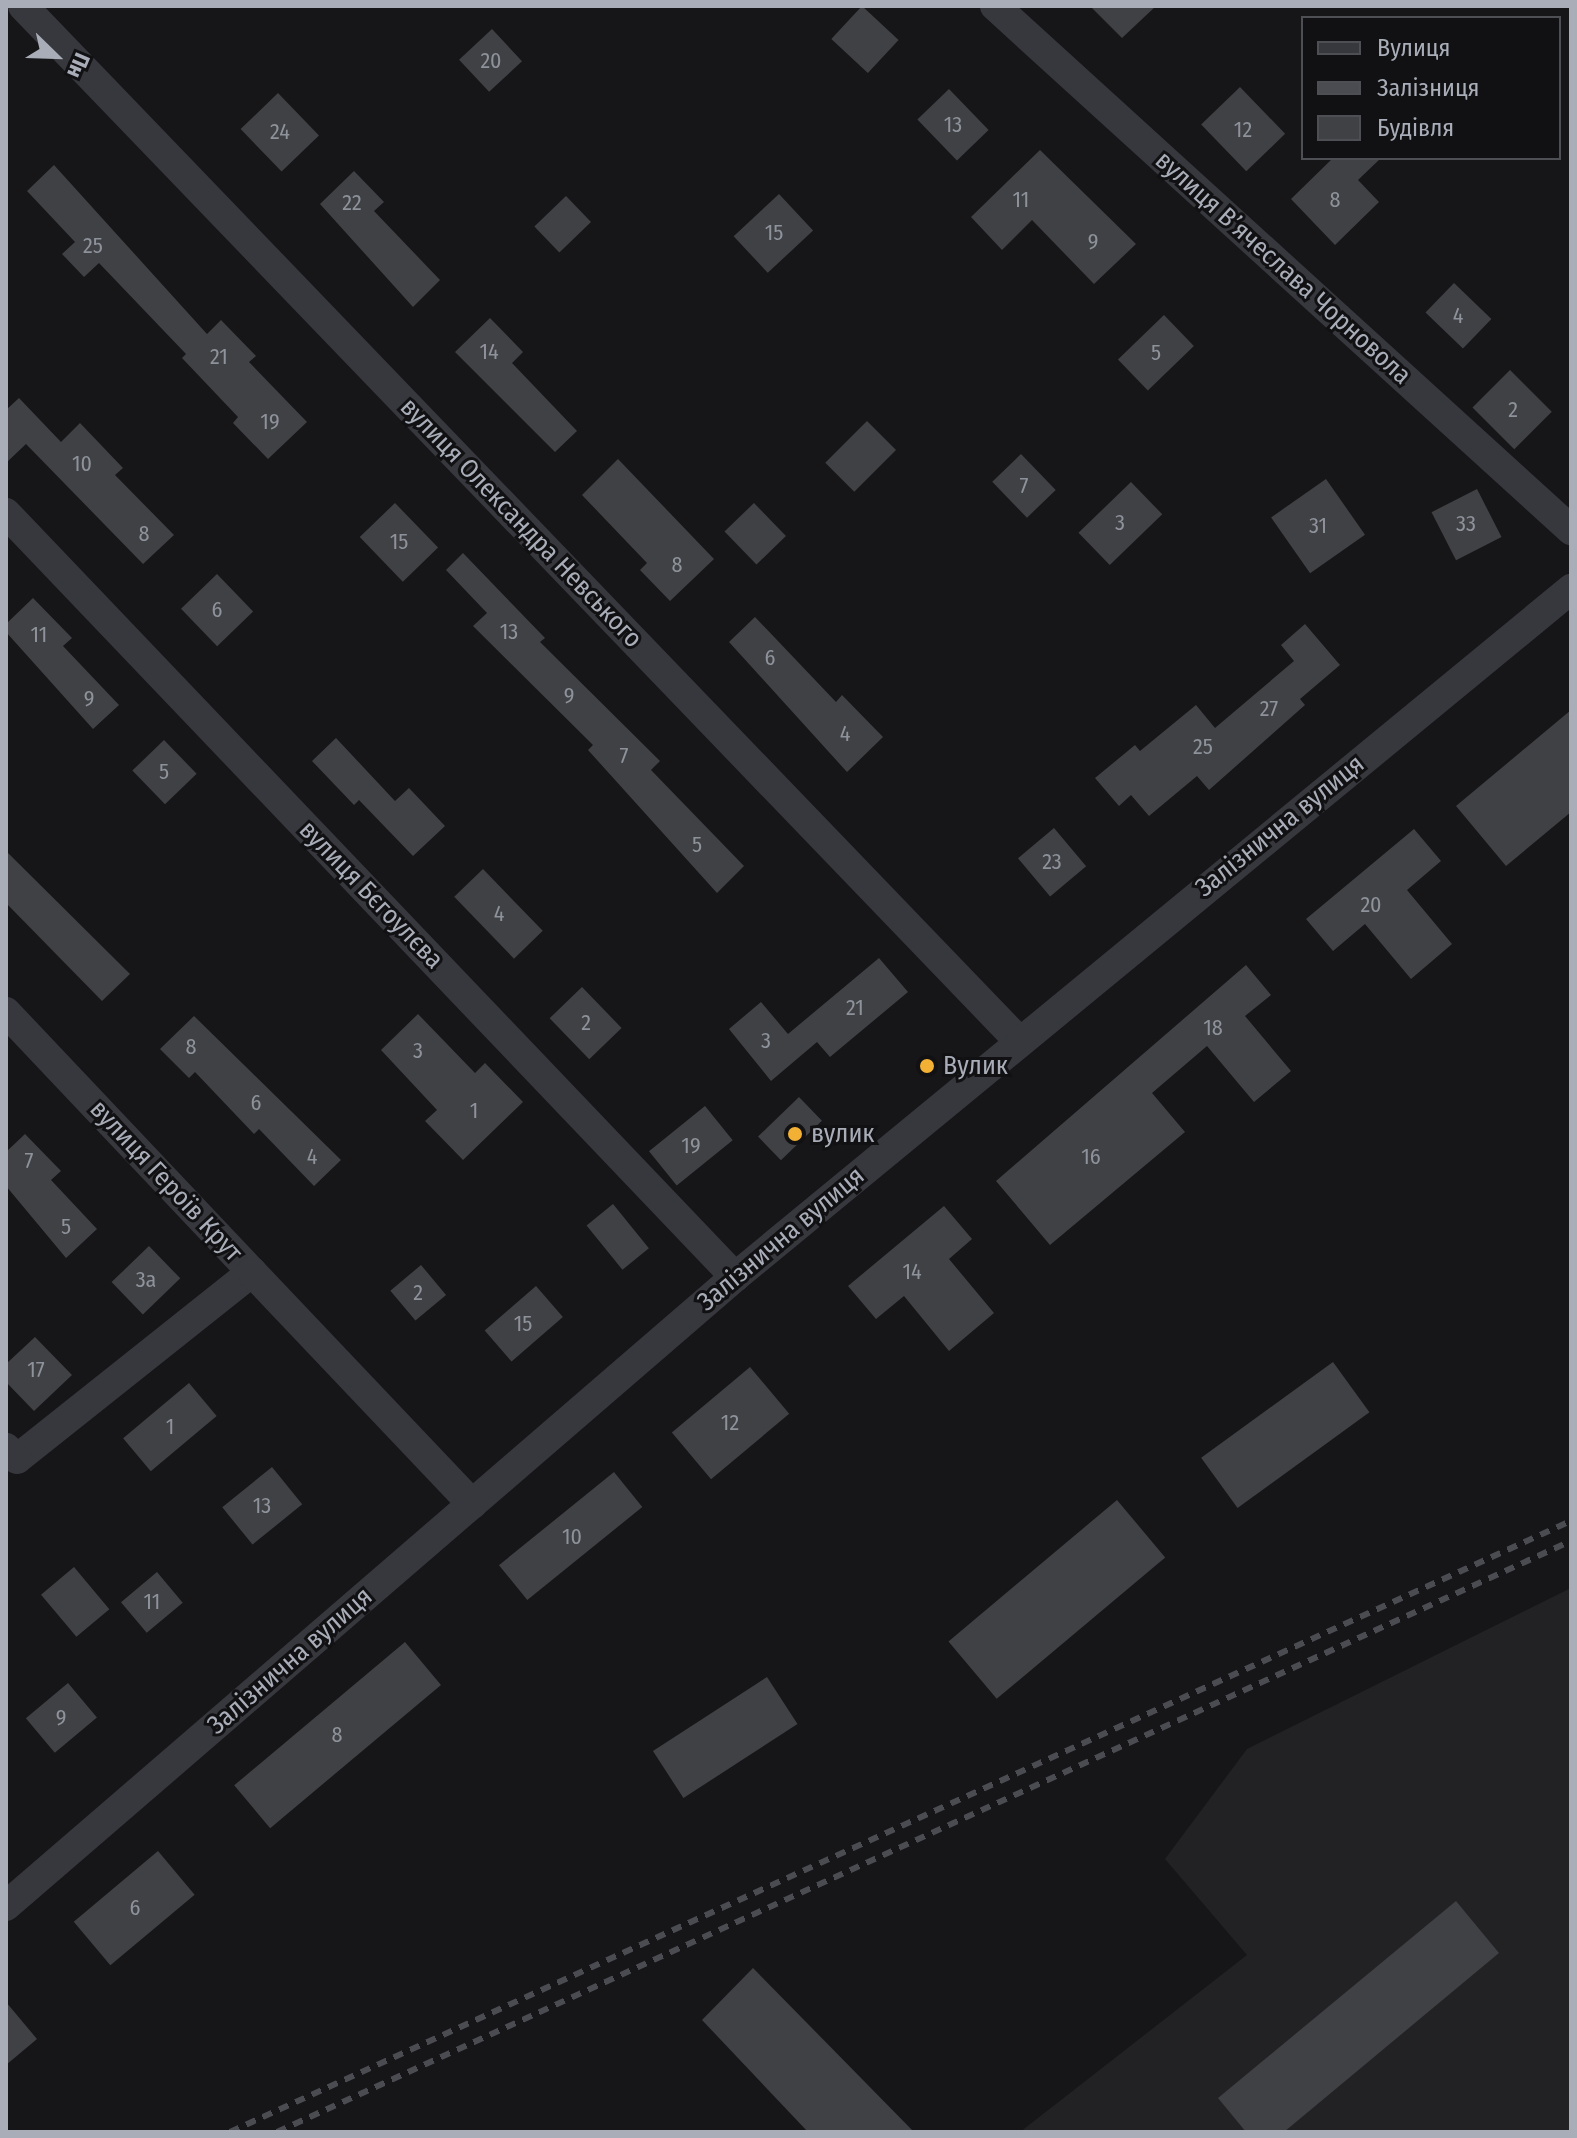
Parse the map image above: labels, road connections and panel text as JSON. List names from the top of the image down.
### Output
{
  "streets": {
    "street": [
      "вулиця Вʼячеслава Чорновола",
      "вулиця Олександра Невського",
      "Залізнична вулиця",
      "вулиця Бєгоулєва",
      "вулиця Героїв Крут"
    ]
  },
  "crossings": [
    ["вулиця Олександра Невського", "Залізнична вулиця"],
    ["Залізнична вулиця", "вулиця Бєгоулєва"]
  ],
  "places": ["Вулик", "вулик"],
  "house_numbers": [
    "20",
    "13",
    "12",
    "24",
    "11",
    "8",
    "22",
    "15",
    "9",
    "25",
    "4",
    "14",
    "5",
    "21",
    "2",
    "19",
    "10",
    "7",
    "3",
    "33",
    "31",
    "8",
    "15",
    "8",
    "6",
    "13",
    "11",
    "6",
    "9",
    "9",
    "27",
    "4",
    "25",
    "7",
    "5",
    "5",
    "23",
    "20",
    "4",
    "21",
    "2",
    "18",
    "3",
    "8",
    "3",
    "6",
    "1",
    "19",
    "4",
    "16",
    "7",
    "5",
    "14",
    "3а",
    "2",
    "15",
    "17",
    "12",
    "1",
    "13",
    "10",
    "11",
    "9",
    "8",
    "6"
  ],
  "legend": ["Вулиця", "Залізниця", "Будівля"],
  "north": "bottom right"
}
